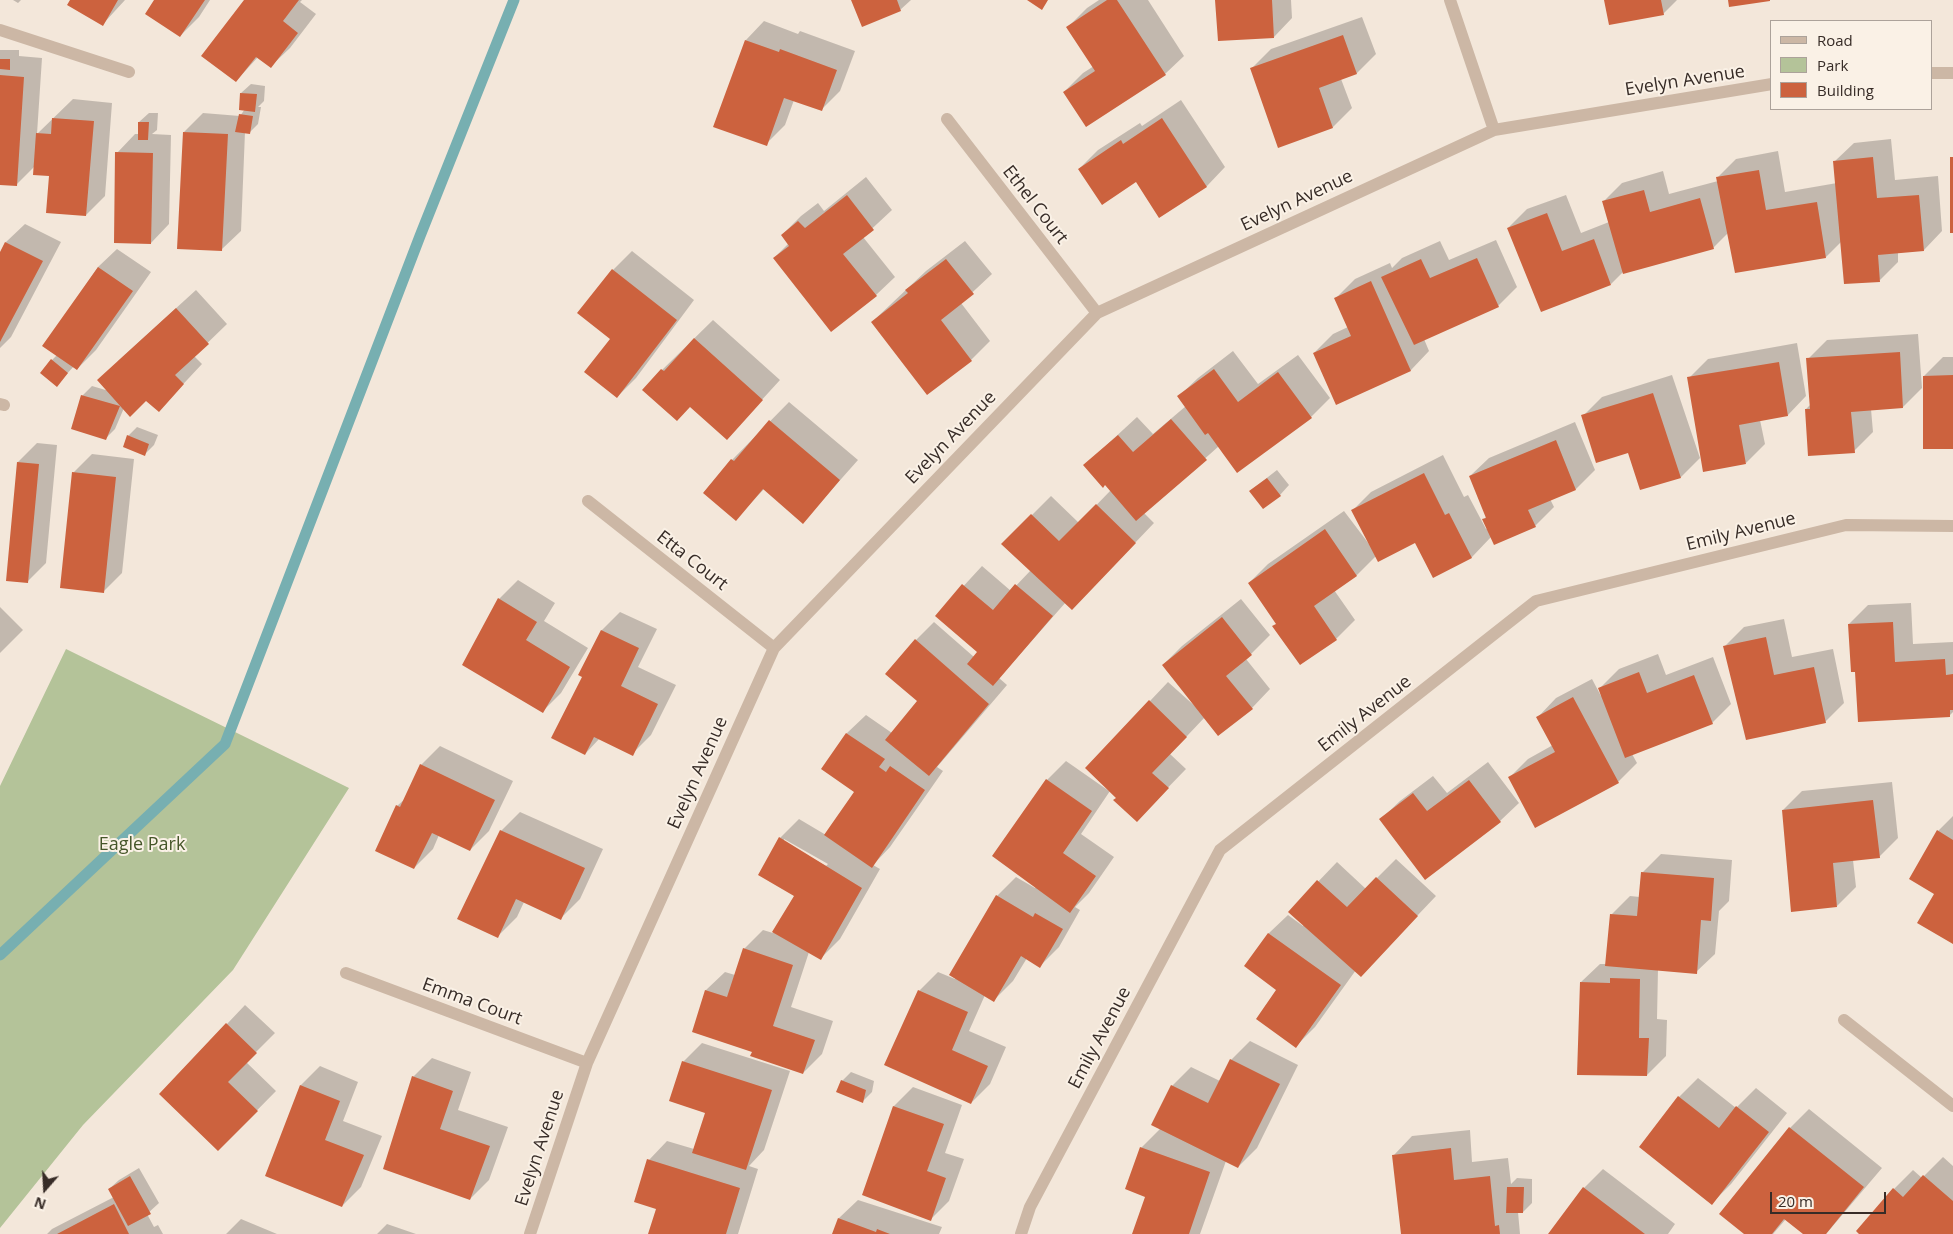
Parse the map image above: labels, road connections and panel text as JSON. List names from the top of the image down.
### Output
{
  "streets": {
    "street": [
      "Evelyn Avenue",
      "Ethel Court",
      "Emily Avenue",
      "Etta Court",
      "Emma Court"
    ]
  },
  "crossings": [
    ["Evelyn Avenue", "Ethel Court"],
    ["Evelyn Avenue", "Etta Court"],
    ["Evelyn Avenue", "Emma Court"]
  ],
  "parks": ["Eagle Park"],
  "legend": ["Road", "Park", "Building"],
  "scale_bar": "20 m",
  "north": "bottom"
}
